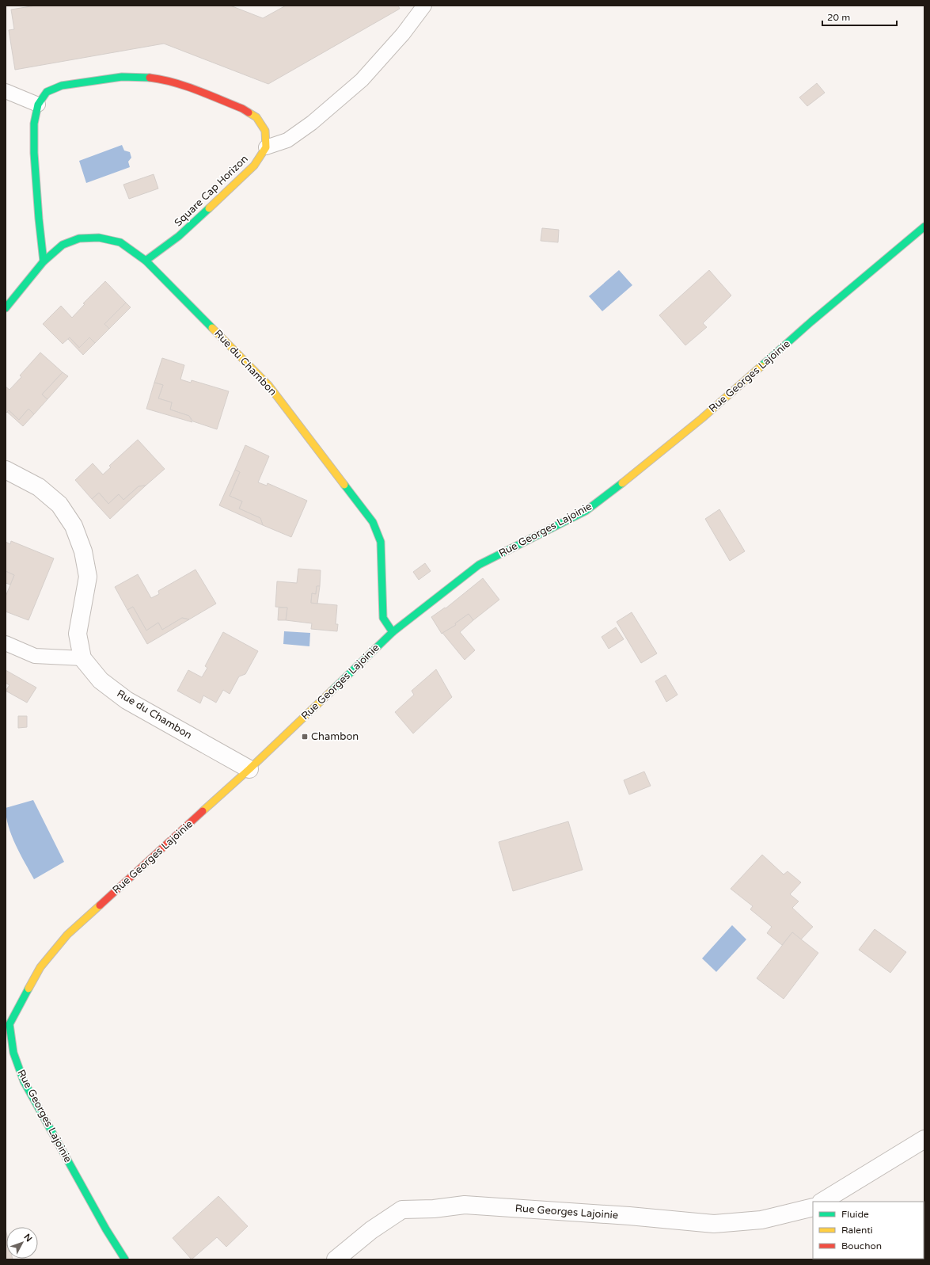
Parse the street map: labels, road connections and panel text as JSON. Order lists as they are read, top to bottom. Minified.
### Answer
{"streets":{"street":["Square Cap Horizon","Rue du Chambon","Rue Georges Lajoinie"]},"crossings":[["Square Cap Horizon","Rue du Chambon"],["Rue du Chambon","Rue Georges Lajoinie"]],"places":{"transit":["Chambon"]},"legend":["Fluide","Ralenti","Bouchon"],"scale_bar":"20 m","north":"top right"}
